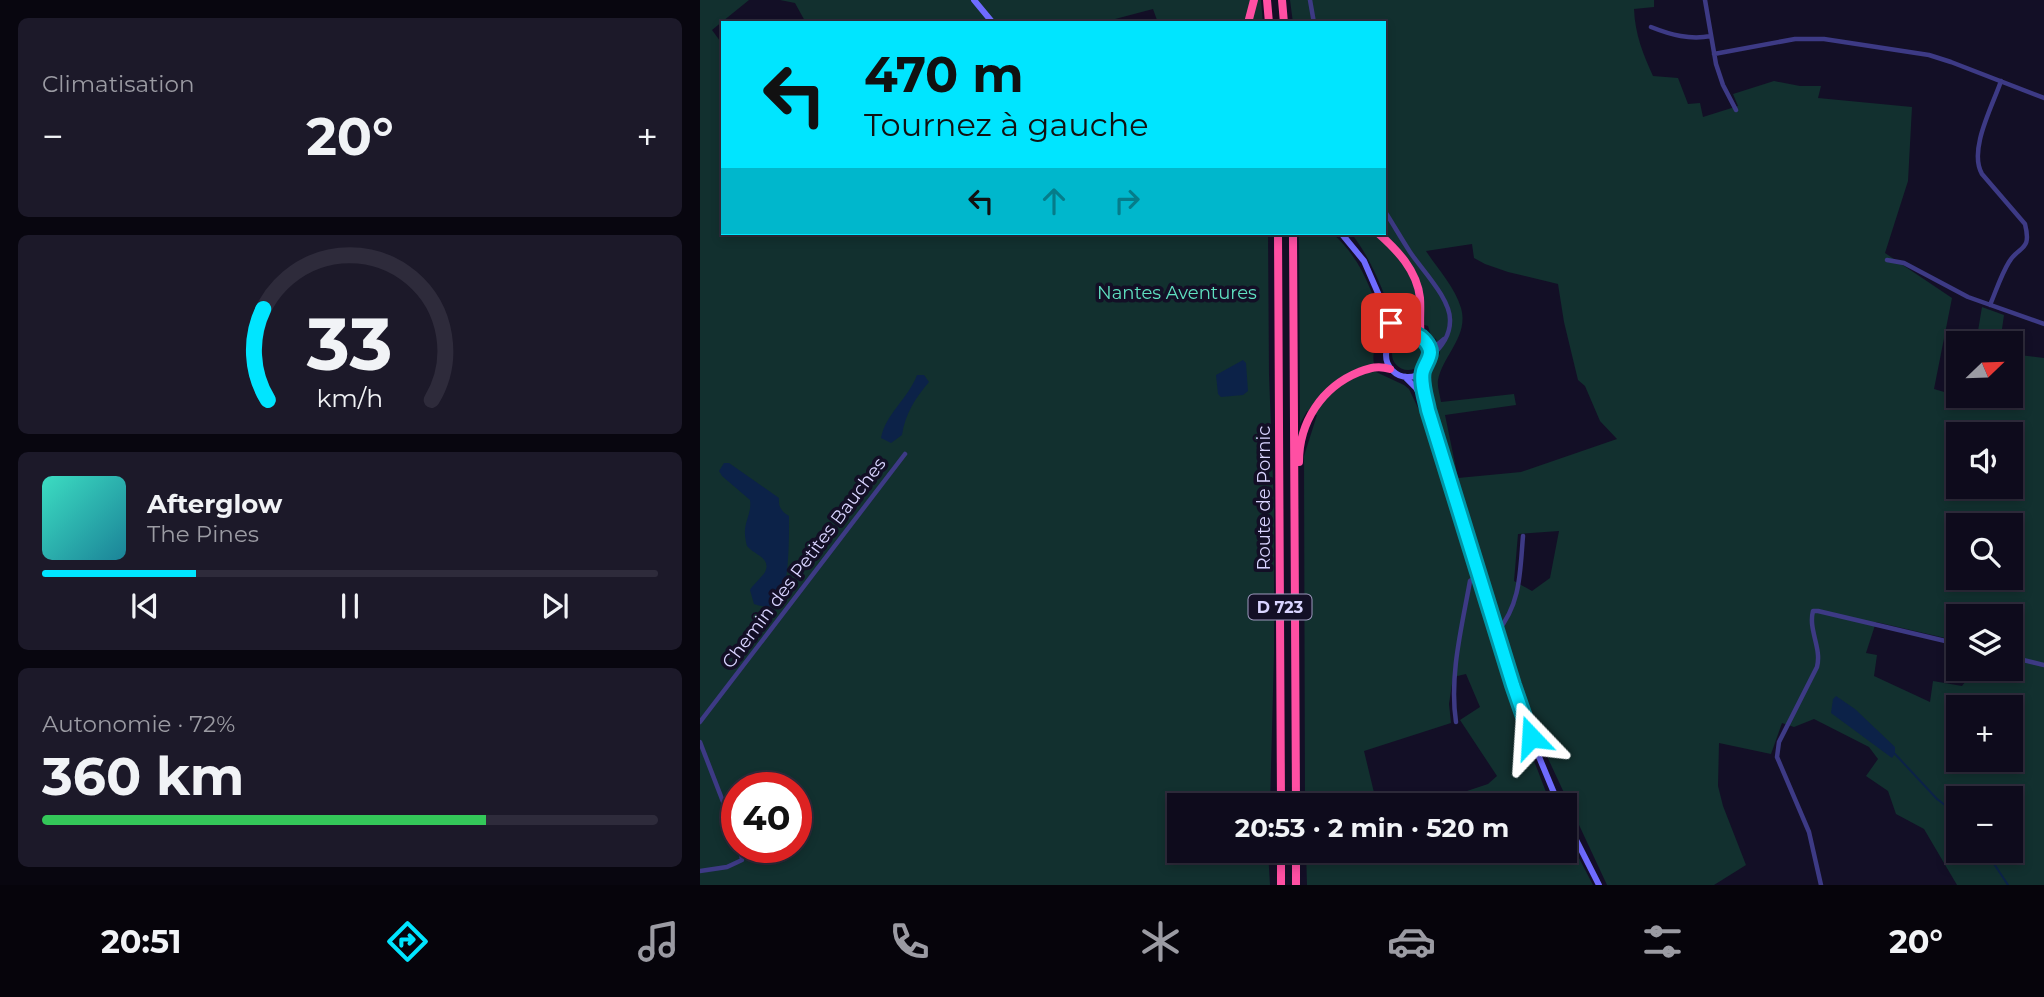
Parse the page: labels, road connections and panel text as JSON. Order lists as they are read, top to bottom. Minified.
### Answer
{"streets":{"highway":["Route de Pornic","D 723"],"street":["Chemin des Petites Bauches"]},"parks":["Nantes Aventures"],"north":"top right","page":{"tile":["Climatisation",["Autonomie · 72%","360 km"]],"turn":["470 m","Tournez à gauche"],"heat":["−","20°","+"],"map_buttons":["+","−"],"song":["Afterglow","The Pines"],"limit":"40","trip":"20:53 · 2 min · 520 m","tabs":["20:51","20°"],"gauge":["33","km/h"]}}
